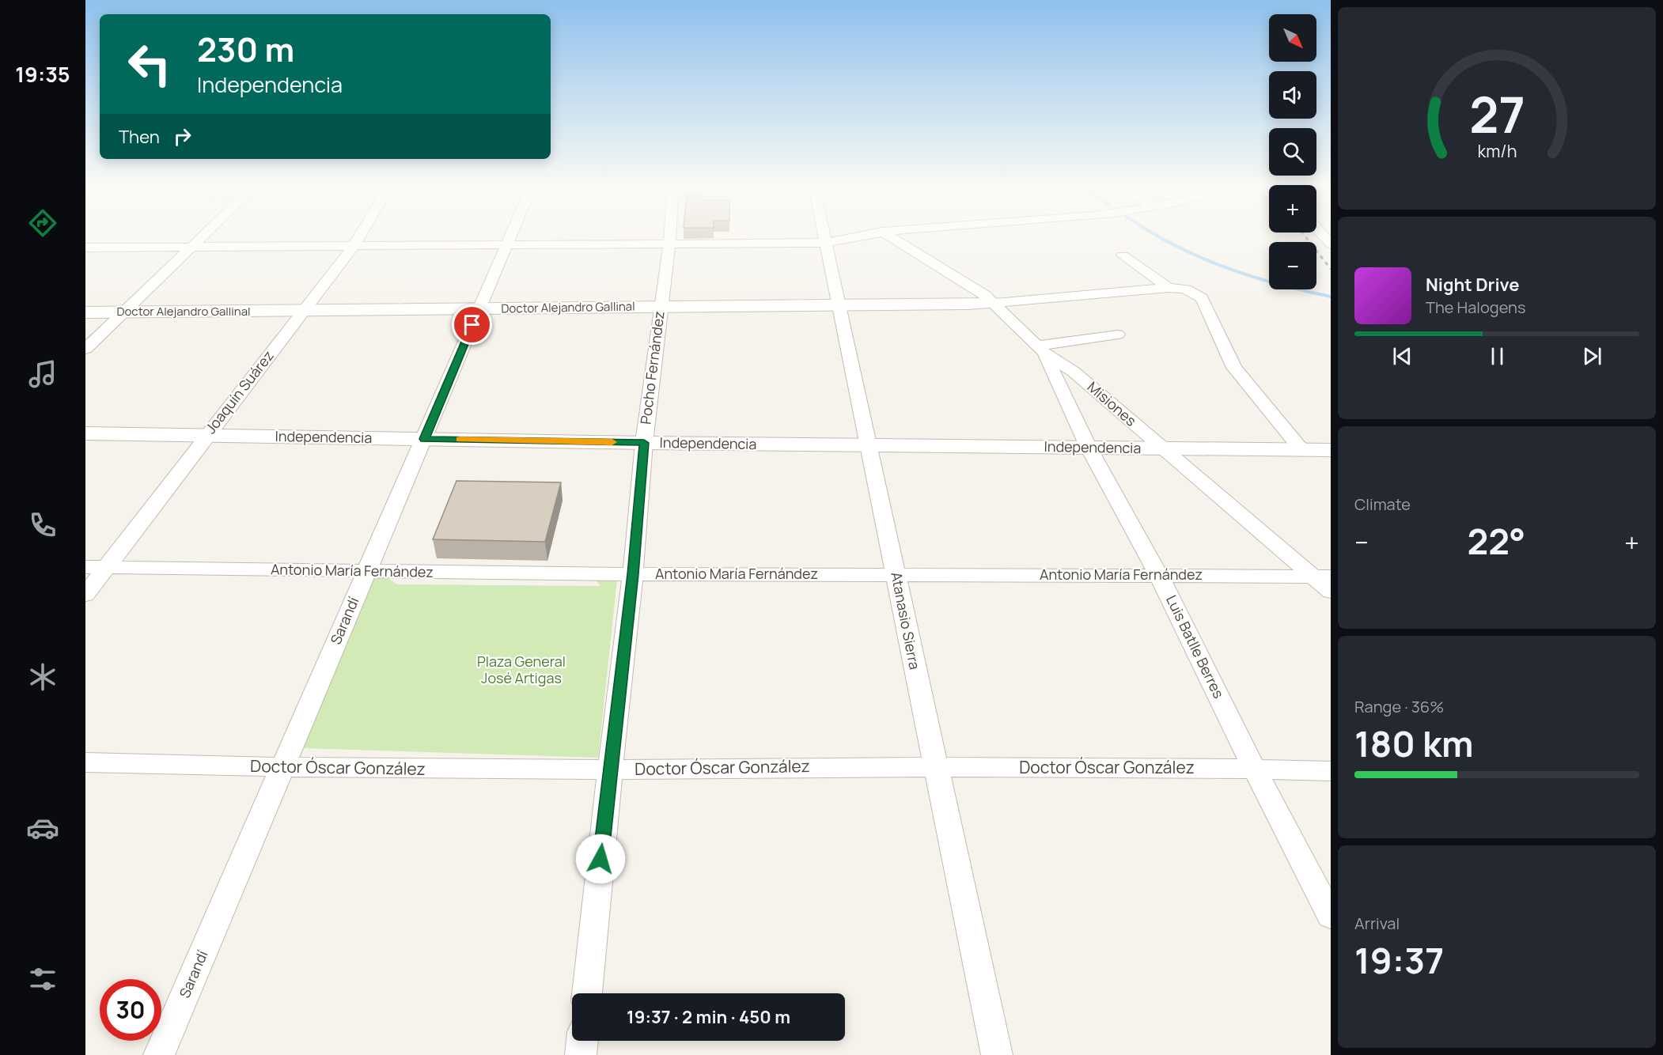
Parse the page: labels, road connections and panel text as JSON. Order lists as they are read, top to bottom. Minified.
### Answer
{"streets":{"street":["Doctor Alejandro Gallinal","Pocho Fernández","Joaquín Suárez","Misiones","Independencia","Antonio María Fernández","Sarandí","Atanasio Sierra","Luis Batlle Berres","Doctor Óscar González"]},"crossings":[["Doctor Alejandro Gallinal","Pocho Fernández"],["Doctor Alejandro Gallinal","Joaquín Suárez"],["Doctor Alejandro Gallinal","Misiones"],["Doctor Alejandro Gallinal","Sarandí"],["Doctor Alejandro Gallinal","Atanasio Sierra"],["Pocho Fernández","Independencia"],["Pocho Fernández","Antonio María Fernández"],["Pocho Fernández","Doctor Óscar González"],["Joaquín Suárez","Independencia"],["Joaquín Suárez","Antonio María Fernández"],["Misiones","Independencia"],["Misiones","Antonio María Fernández"],["Misiones","Luis Batlle Berres"],["Independencia","Sarandí"],["Independencia","Atanasio Sierra"],["Independencia","Luis Batlle Berres"],["Antonio María Fernández","Sarandí"],["Antonio María Fernández","Atanasio Sierra"],["Antonio María Fernández","Luis Batlle Berres"],["Sarandí","Doctor Óscar González"],["Atanasio Sierra","Doctor Óscar González"],["Luis Batlle Berres","Doctor Óscar González"]],"parks":["Plaza General José Artigas"],"north":"bottom right","page":{"tabs":"19:35","map_buttons":["+","−"],"turn":["230 m","Independencia"],"then":"Then","song":["Night Drive","The Halogens"],"tile":["Climate",["Range · 36%","180 km"],["Arrival","19:37"]],"heat":["−","22°","+"],"limit":"30","trip":"19:37 · 2 min · 450 m","gauge":["27","km/h"]}}
